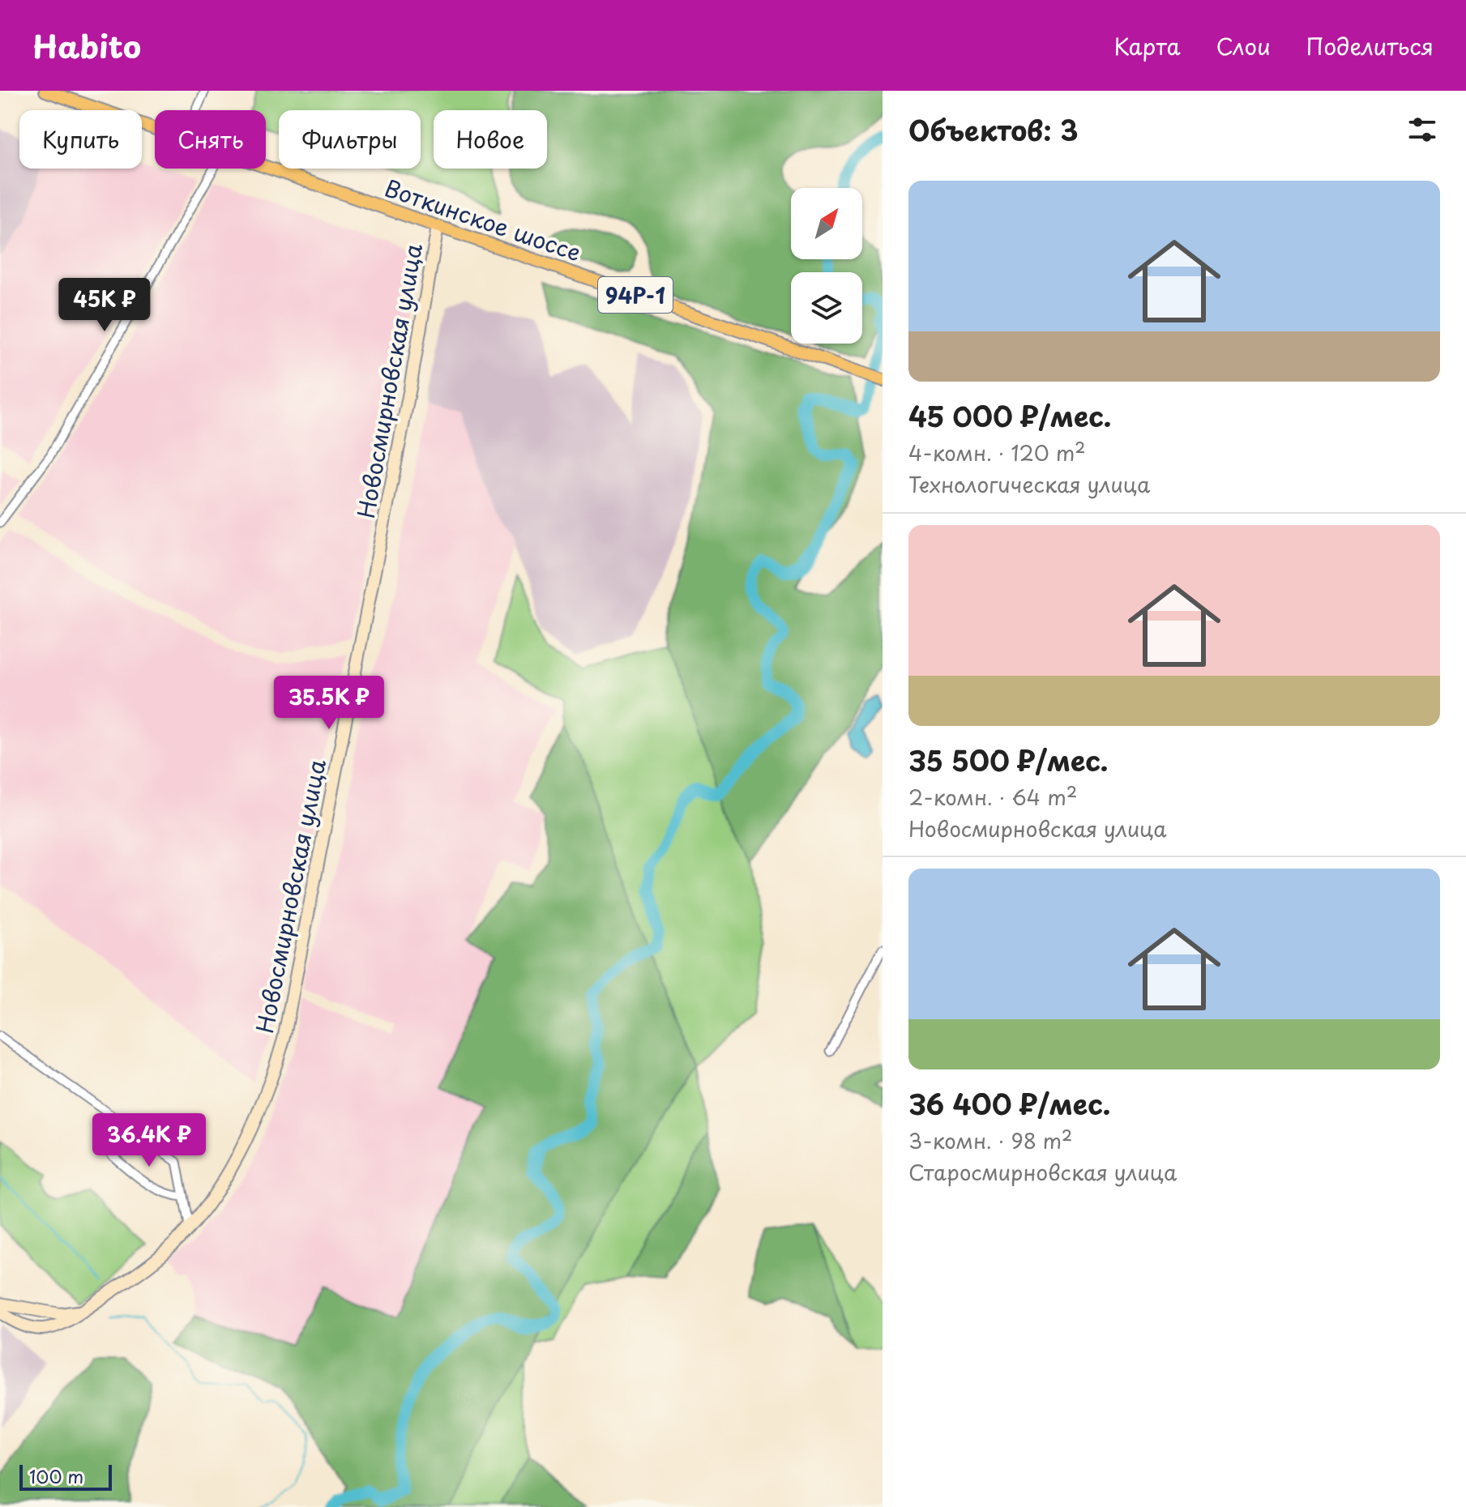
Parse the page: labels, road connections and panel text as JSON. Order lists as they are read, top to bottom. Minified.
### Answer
{"streets":{"main road":["Воткинское шоссе","94Р-1"],"street":["Новосмирновская улица"]},"crossings":[["Воткинское шоссе","Новосмирновская улица"]],"scale_bar":"100 m","north":"top right","page":{"header":"Habito","nav":["Карта","Слои","Поделиться"],"heading":"Объектов: 3","chip":["Купить","Снять","Фильтры","Новое"],"list":[{"name":"45 000 ₽/мес.","note":"4-комн. · 120 m² · Технологическая улица"},{"name":"35 500 ₽/мес.","note":"2-комн. · 64 m² · Новосмирновская улица"},{"name":"36 400 ₽/мес.","note":"3-комн. · 98 m² · Старосмирновская улица"}],"price":["45K ₽","35.5K ₽","36.4K ₽"],"scale":"100 m"}}
